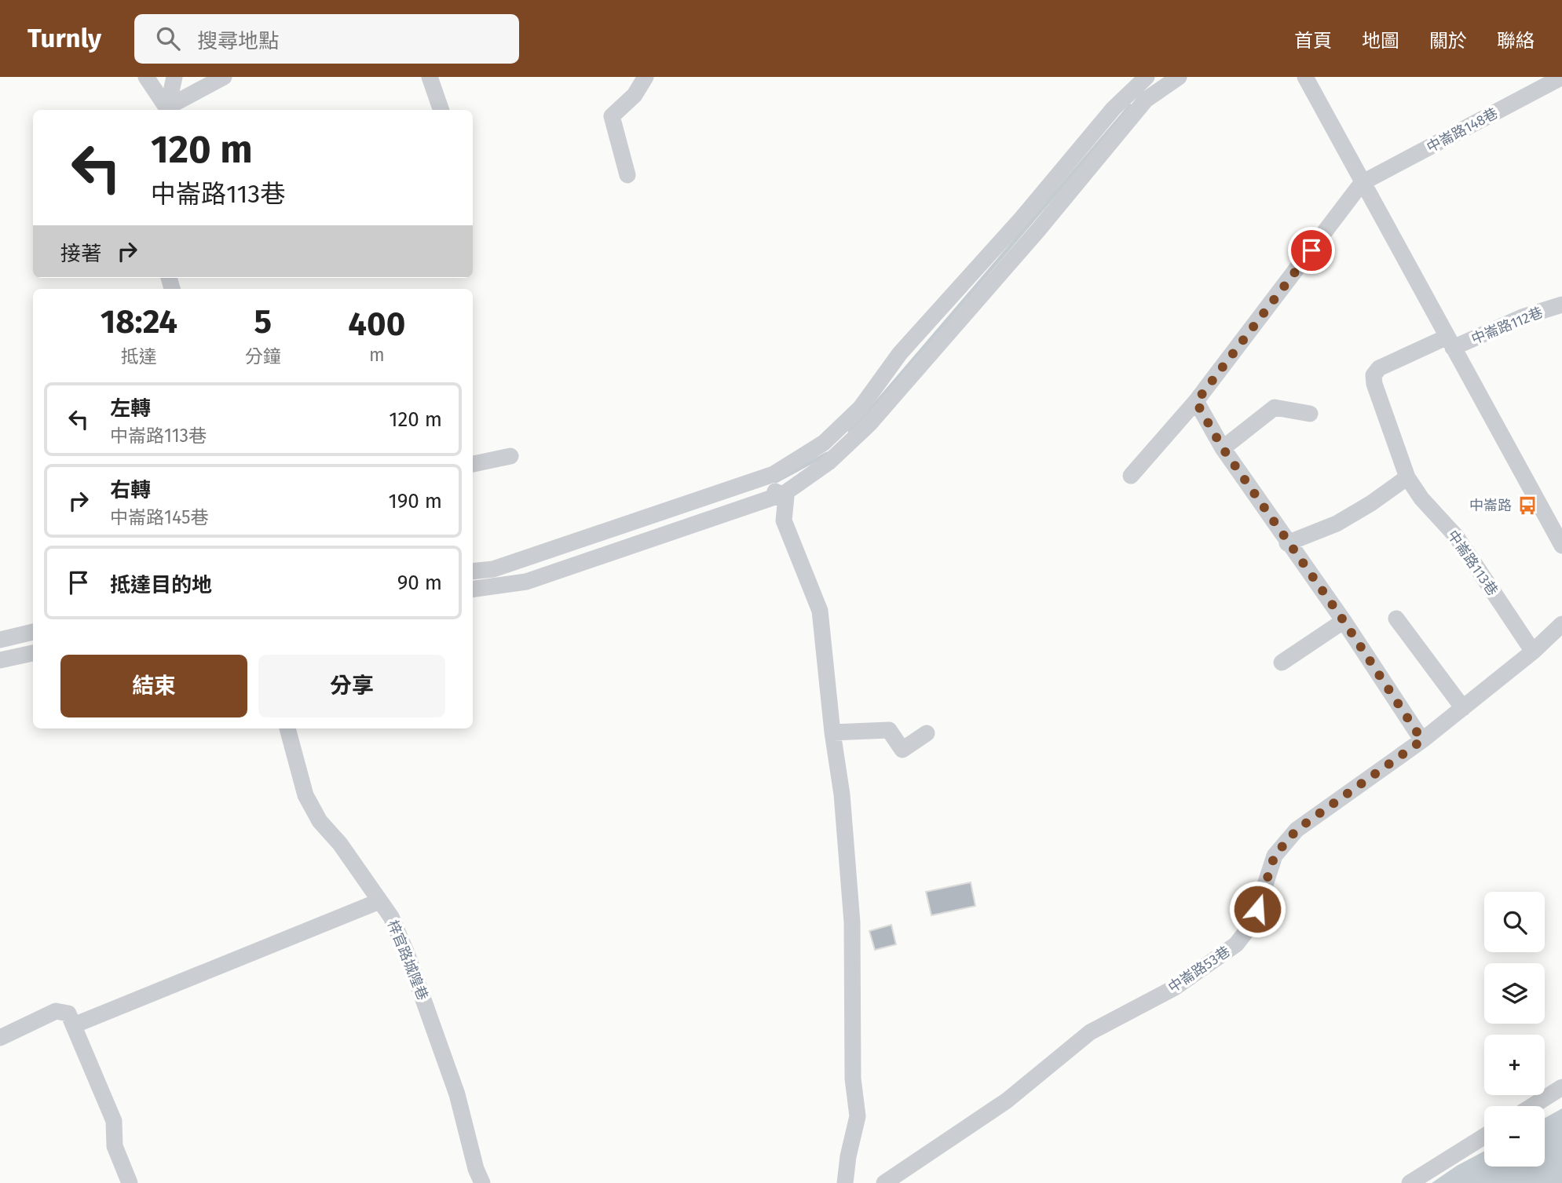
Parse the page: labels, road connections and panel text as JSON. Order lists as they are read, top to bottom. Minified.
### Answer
{"streets":{"street":["中崙路148巷","中崙路112巷","中崙路113巷","梓官路城隍巷","中崙路53巷"]},"crossings":[["中崙路112巷","中崙路113巷"],["中崙路113巷","中崙路53巷"]],"places":{"bus stop":["中崙路"]},"page":{"header":"Turnly","search":"搜尋地點","nav":["首頁","地圖","關於","聯絡"],"turn":["120 m","中崙路113巷"],"then":"接著","eta":["18:24","抵達","5","分鐘","400","m"],"list":[{"name":"左轉","note":"中崙路113巷","value":"120 m"},{"name":"右轉","note":"中崙路145巷","value":"190 m"},{"name":"抵達目的地","value":"90 m"}],"buttons":["結束","分享"],"map_buttons":["+","−"]}}
